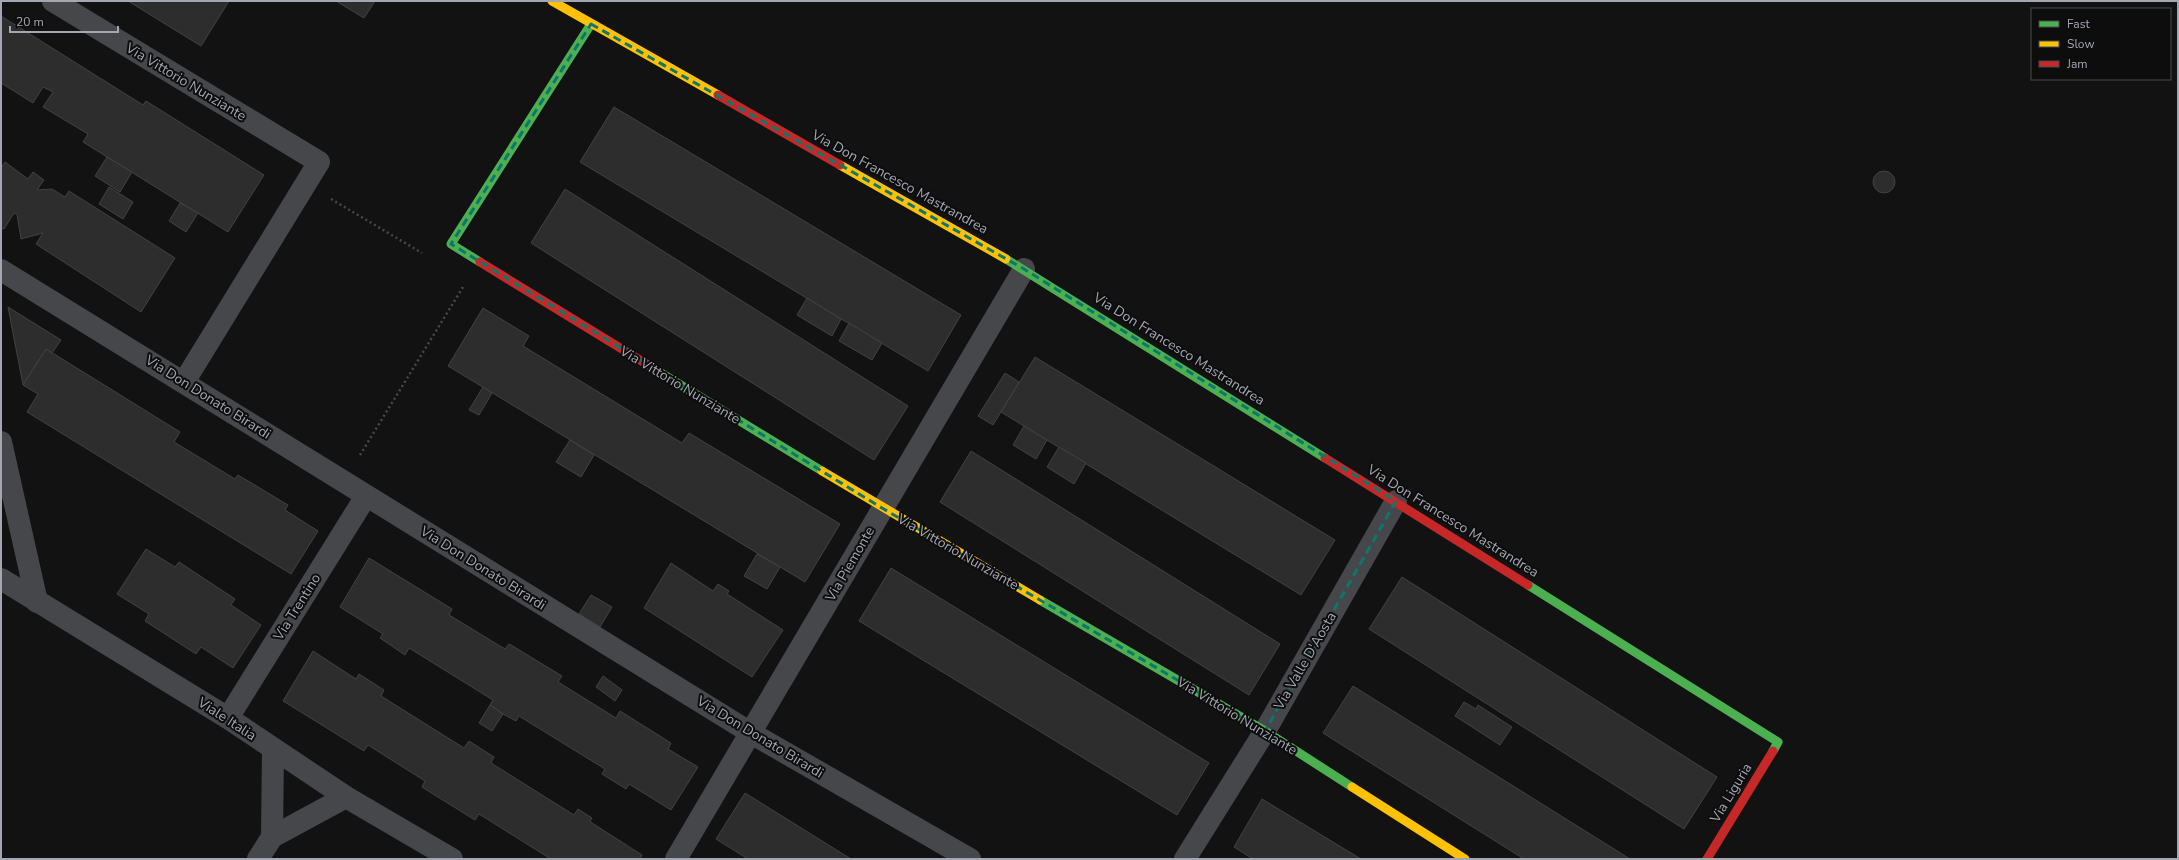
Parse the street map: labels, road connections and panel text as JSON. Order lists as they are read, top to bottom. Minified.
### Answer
{"streets":{"street":["Via Vittorio Nunziante","Via Don Francesco Mastrandrea","Via Don Donato Birardi","Via Piemonte","Via Trentino","Via Valle D'Aosta","Viale Italia","Via Liguria"]},"crossings":[["Via Vittorio Nunziante","Via Don Francesco Mastrandrea"],["Via Vittorio Nunziante","Via Piemonte"],["Via Vittorio Nunziante","Via Valle D'Aosta"],["Via Don Francesco Mastrandrea","Via Piemonte"],["Via Don Francesco Mastrandrea","Via Valle D'Aosta"],["Via Don Francesco Mastrandrea","Via Liguria"],["Via Don Donato Birardi","Via Piemonte"],["Via Don Donato Birardi","Via Trentino"],["Via Trentino","Viale Italia"]],"legend":["Fast","Slow","Jam"],"scale_bar":"20 m"}
